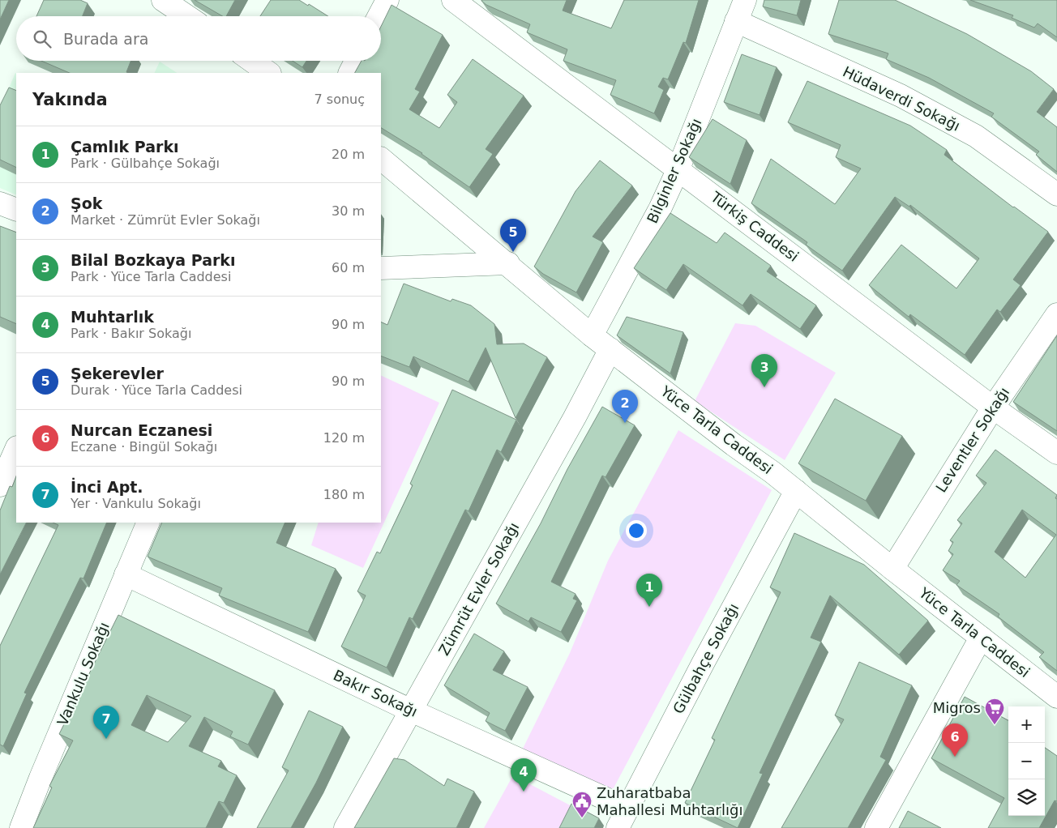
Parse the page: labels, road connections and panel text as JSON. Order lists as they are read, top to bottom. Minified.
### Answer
{"streets":{"street":["Hüdaverdi Sokağı","Bilginler Sokağı","Türkiş Caddesi","Yüce Tarla Caddesi","Leventler Sokağı","Zümrüt Evler Sokağı","Gülbahçe Sokağı","Vankulu Sokağı","Bakır Sokağı"]},"crossings":[["Hüdaverdi Sokağı","Bilginler Sokağı"],["Bilginler Sokağı","Türkiş Caddesi"],["Bilginler Sokağı","Yüce Tarla Caddesi"],["Türkiş Caddesi","Leventler Sokağı"],["Yüce Tarla Caddesi","Leventler Sokağı"],["Yüce Tarla Caddesi","Zümrüt Evler Sokağı"],["Yüce Tarla Caddesi","Gülbahçe Sokağı"],["Zümrüt Evler Sokağı","Bakır Sokağı"],["Gülbahçe Sokağı","Bakır Sokağı"],["Vankulu Sokağı","Bakır Sokağı"]],"places":{"supermarket":["Migros"],"public building":["Zuharatbaba Mahallesi Muhtarlığı"]},"page":{"search":"Burada ara","heading":["Yakında","7 sonuç"],"list":[{"mark":"1","name":"Çamlık Parkı","note":"Park · Gülbahçe Sokağı","value":"20 m"},{"mark":"2","name":"Şok","note":"Market · Zümrüt Evler Sokağı","value":"30 m"},{"mark":"3","name":"Bilal Bozkaya Parkı","note":"Park · Yüce Tarla Caddesi","value":"60 m"},{"mark":"4","name":"Muhtarlık","note":"Park · Bakır Sokağı","value":"90 m"},{"mark":"5","name":"Şekerevler","note":"Durak · Yüce Tarla Caddesi","value":"90 m"},{"mark":"6","name":"Nurcan Eczanesi","note":"Eczane · Bingül Sokağı","value":"120 m"},{"mark":"7","name":"İnci Apt.","note":"Yer · Vankulu Sokağı","value":"180 m"}],"pins":["5","3","2","1","7","6","4"],"map_buttons":["+","−"]}}
